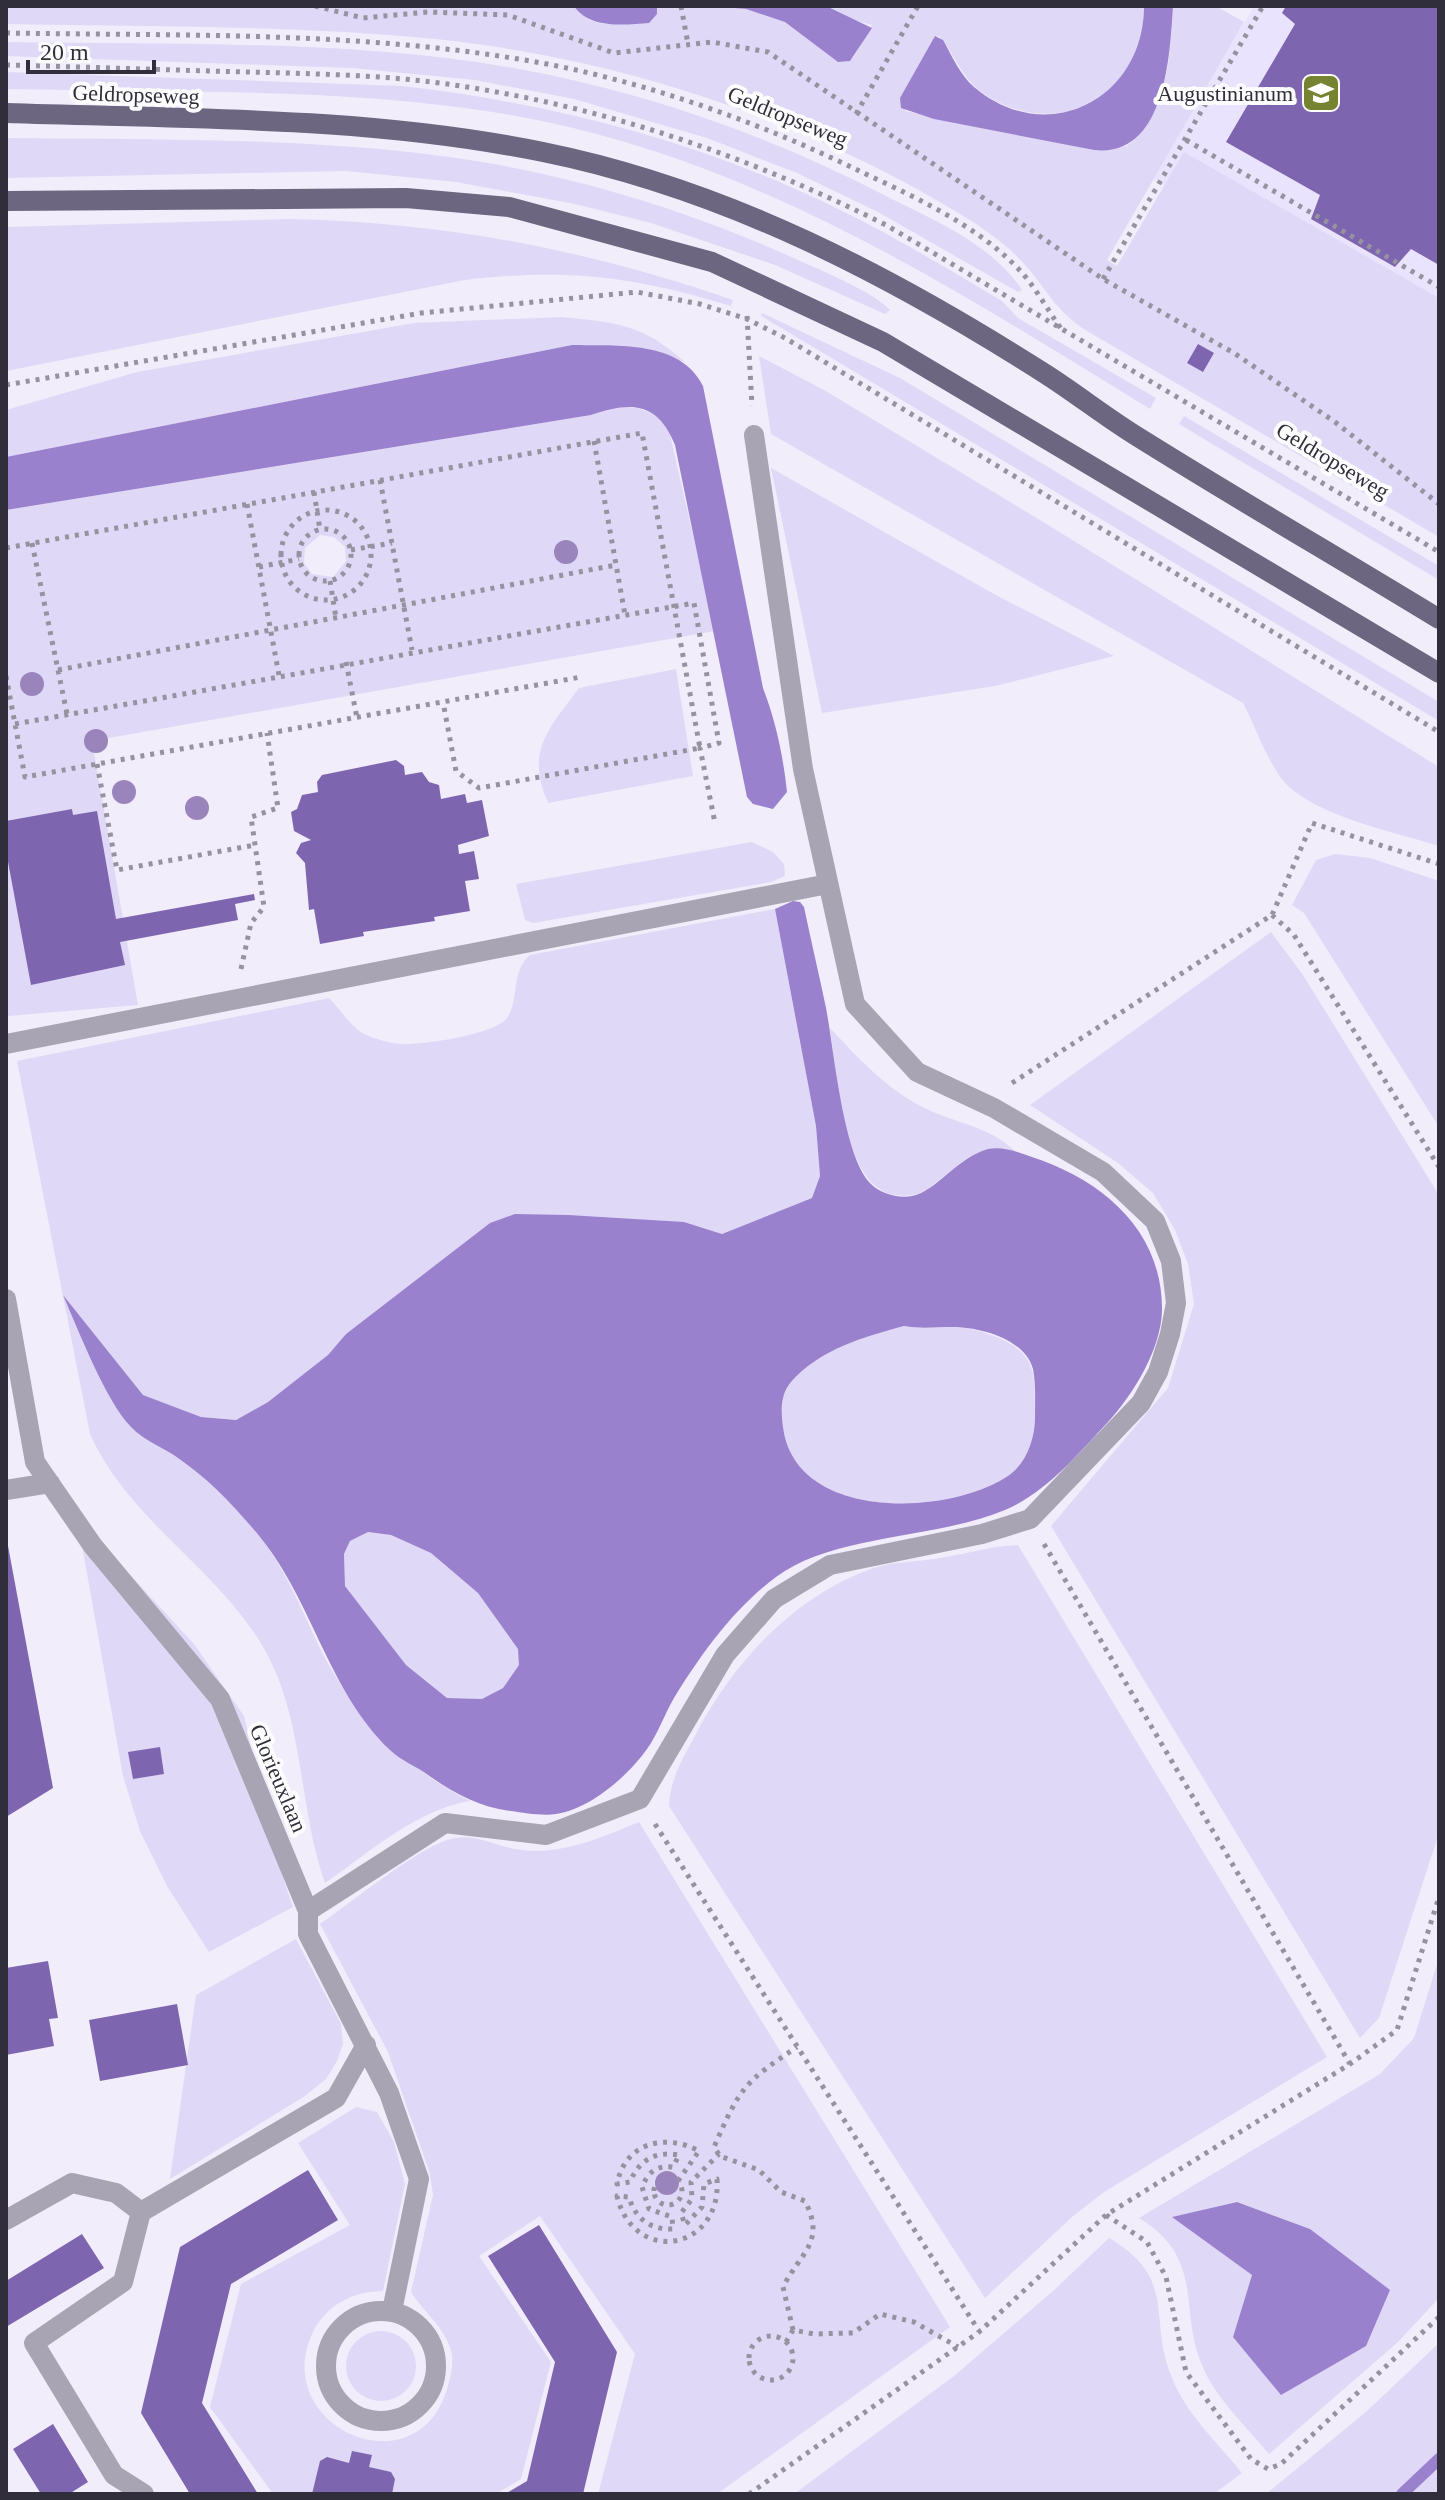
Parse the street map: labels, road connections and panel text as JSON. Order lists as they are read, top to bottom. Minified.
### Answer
{"streets":{"main road":["Geldropseweg"],"street":["Glorieuxlaan"]},"places":{"school or university":["Augustinianum"]},"scale_bar":"20 m"}
